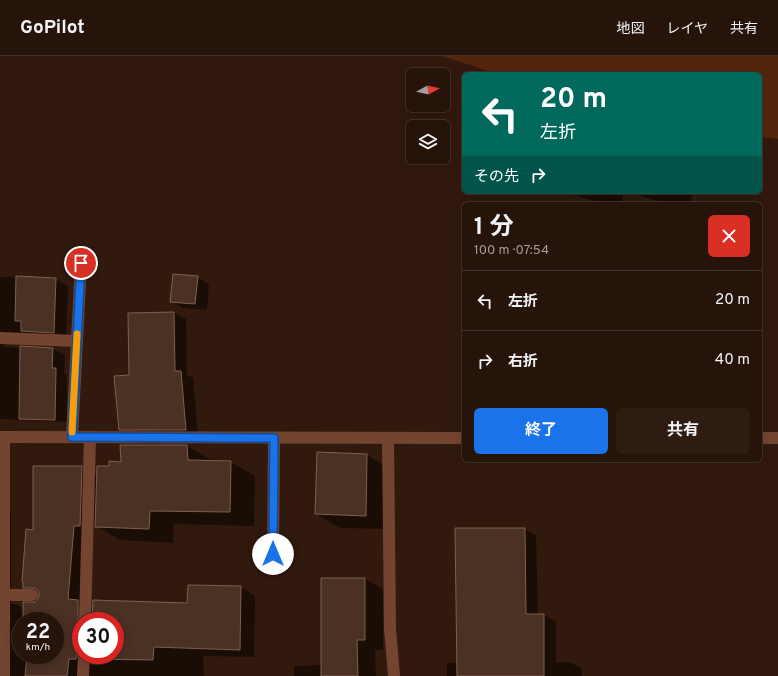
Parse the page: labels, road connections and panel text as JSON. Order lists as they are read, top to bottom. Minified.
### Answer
{"north":"right","page":{"header":"GoPilot","nav":["地図","レイヤ","共有"],"turn":["20 m","左折"],"then":"その先","heading":["1 分","100 m · 07:54"],"list":[{"name":"左折","value":"20 m"},{"name":"右折","value":"40 m"}],"buttons":["終了","共有"],"speed":"22 km/h","limit":"30"}}
